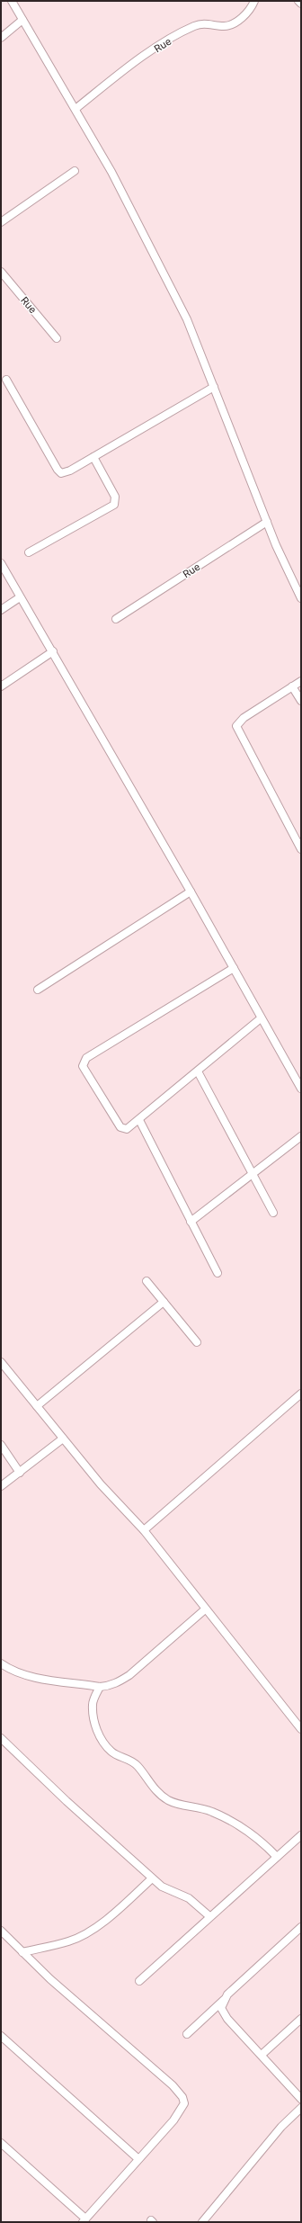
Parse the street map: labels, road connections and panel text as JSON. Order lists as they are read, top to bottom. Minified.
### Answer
{"streets":{"street":["Rue"]}}
